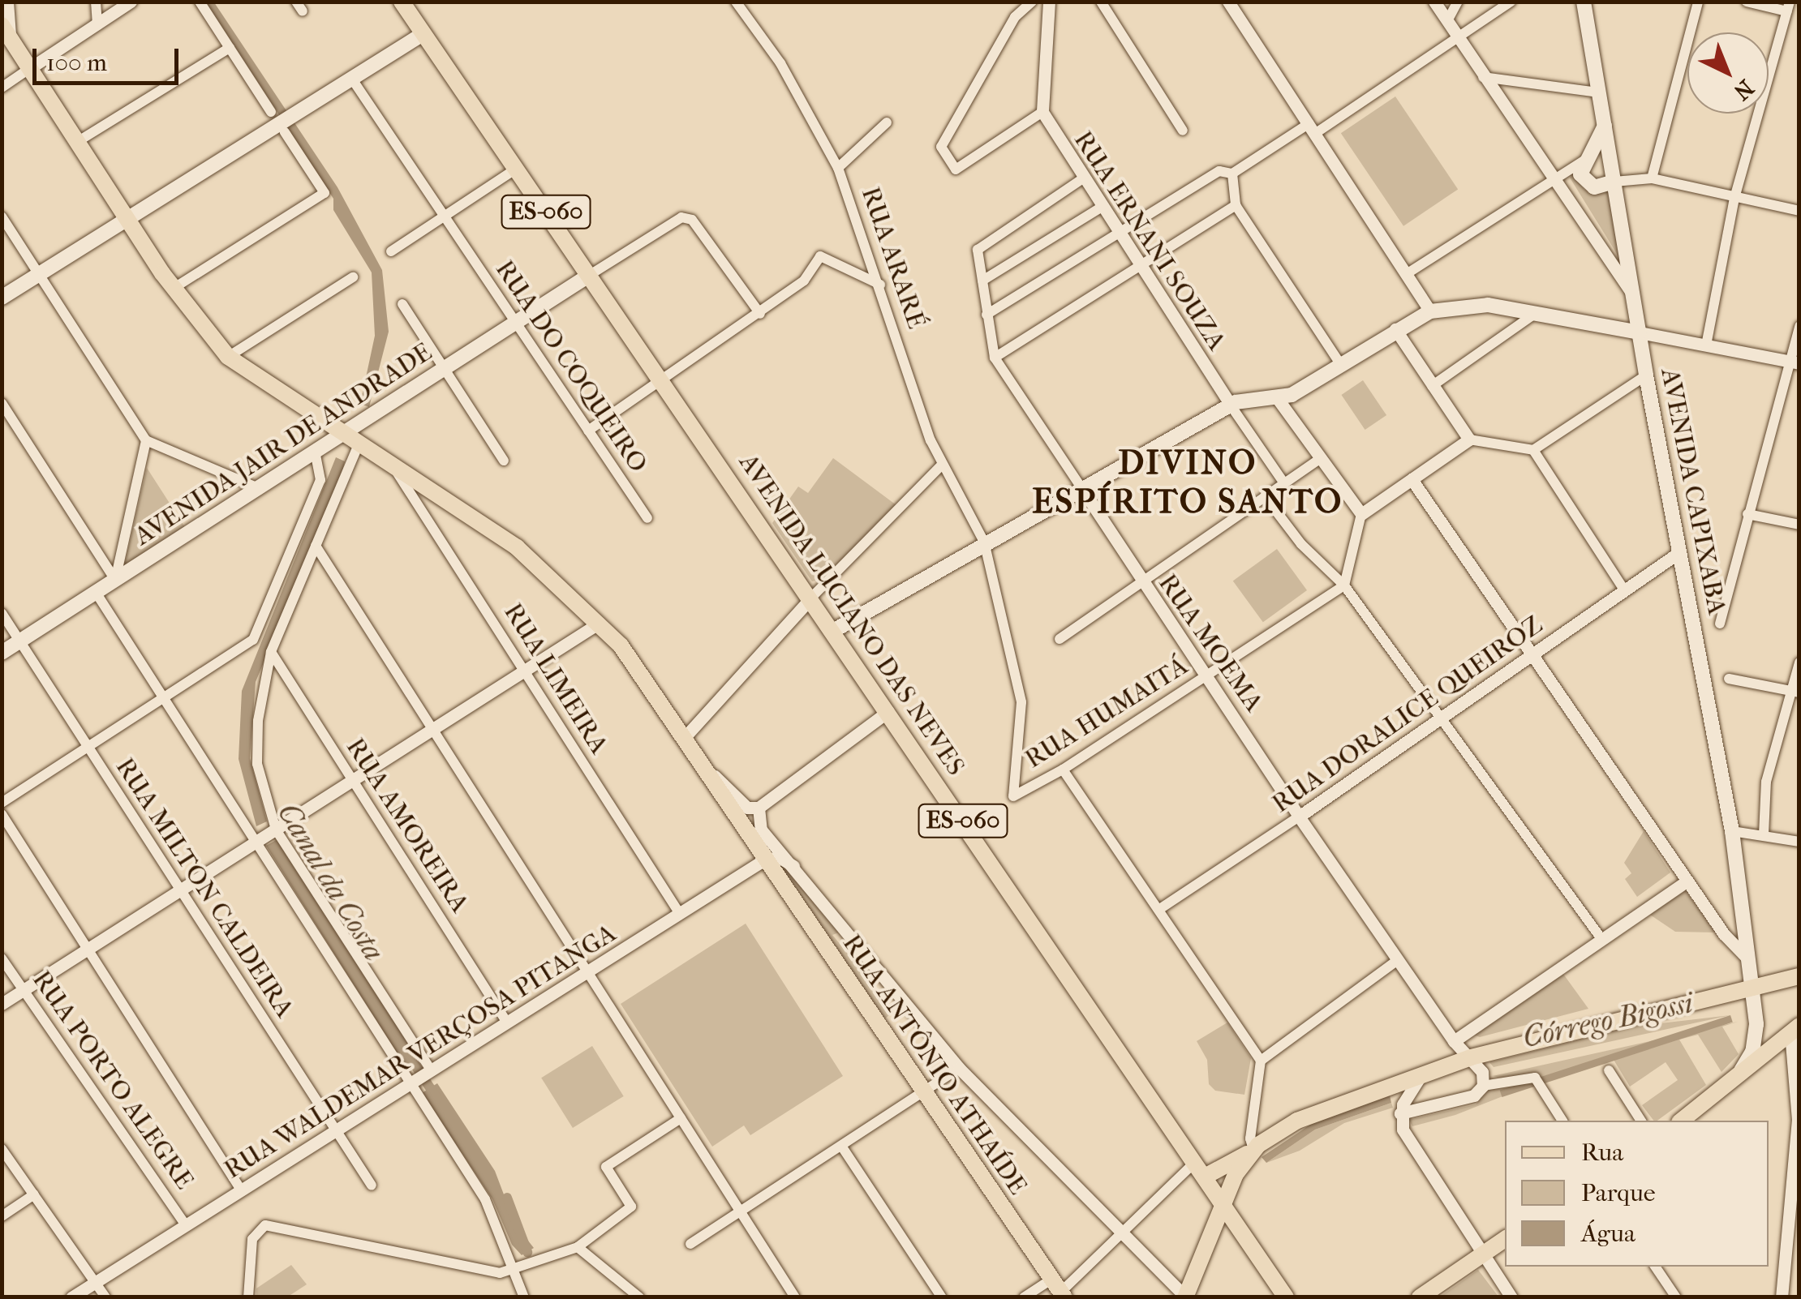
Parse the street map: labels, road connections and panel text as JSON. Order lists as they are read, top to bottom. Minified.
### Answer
{"streets":{"main road":["ES-060","AVENIDA JAIR DE ANDRADE","AVENIDA CAPIXABA","AVENIDA LUCIANO DAS NEVES","RUA ANTÔNIO ATHAÍDE"],"street":["RUA ERNANI SOUZA","RUA ARARÉ","RUA DO COQUEIRO","RUA MOEMA","RUA LIMEIRA","RUA HUMAITÁ","RUA DORALICE QUEIROZ","RUA AMOREIRA","RUA MILTON CALDEIRA","RUA WALDEMAR VERÇOSA PITANGA","RUA PORTO ALEGRE"]},"crossings":[["RUA ERNANI SOUZA","RUA MOEMA"],["RUA ARARÉ","RUA HUMAITÁ"],["RUA DO COQUEIRO","AVENIDA JAIR DE ANDRADE"],["AVENIDA JAIR DE ANDRADE","AVENIDA LUCIANO DAS NEVES"],["AVENIDA JAIR DE ANDRADE","RUA MILTON CALDEIRA"],["AVENIDA JAIR DE ANDRADE","RUA ANTÔNIO ATHAÍDE"],["AVENIDA CAPIXABA","RUA DORALICE QUEIROZ"],["RUA MOEMA","RUA HUMAITÁ"],["RUA MOEMA","RUA DORALICE QUEIROZ"],["RUA LIMEIRA","RUA WALDEMAR VERÇOSA PITANGA"],["RUA LIMEIRA","RUA ANTÔNIO ATHAÍDE"],["RUA AMOREIRA","RUA WALDEMAR VERÇOSA PITANGA"],["RUA MILTON CALDEIRA","RUA WALDEMAR VERÇOSA PITANGA"],["RUA WALDEMAR VERÇOSA PITANGA","RUA ANTÔNIO ATHAÍDE"],["RUA WALDEMAR VERÇOSA PITANGA","RUA PORTO ALEGRE"]],"districts":["DIVINO ESPÍRITO SANTO"],"water":["Canal da Costa","Córrego Bigossi"],"legend":["Rua","Parque","Água"],"scale_bar":"100 m","north":"bottom right"}
